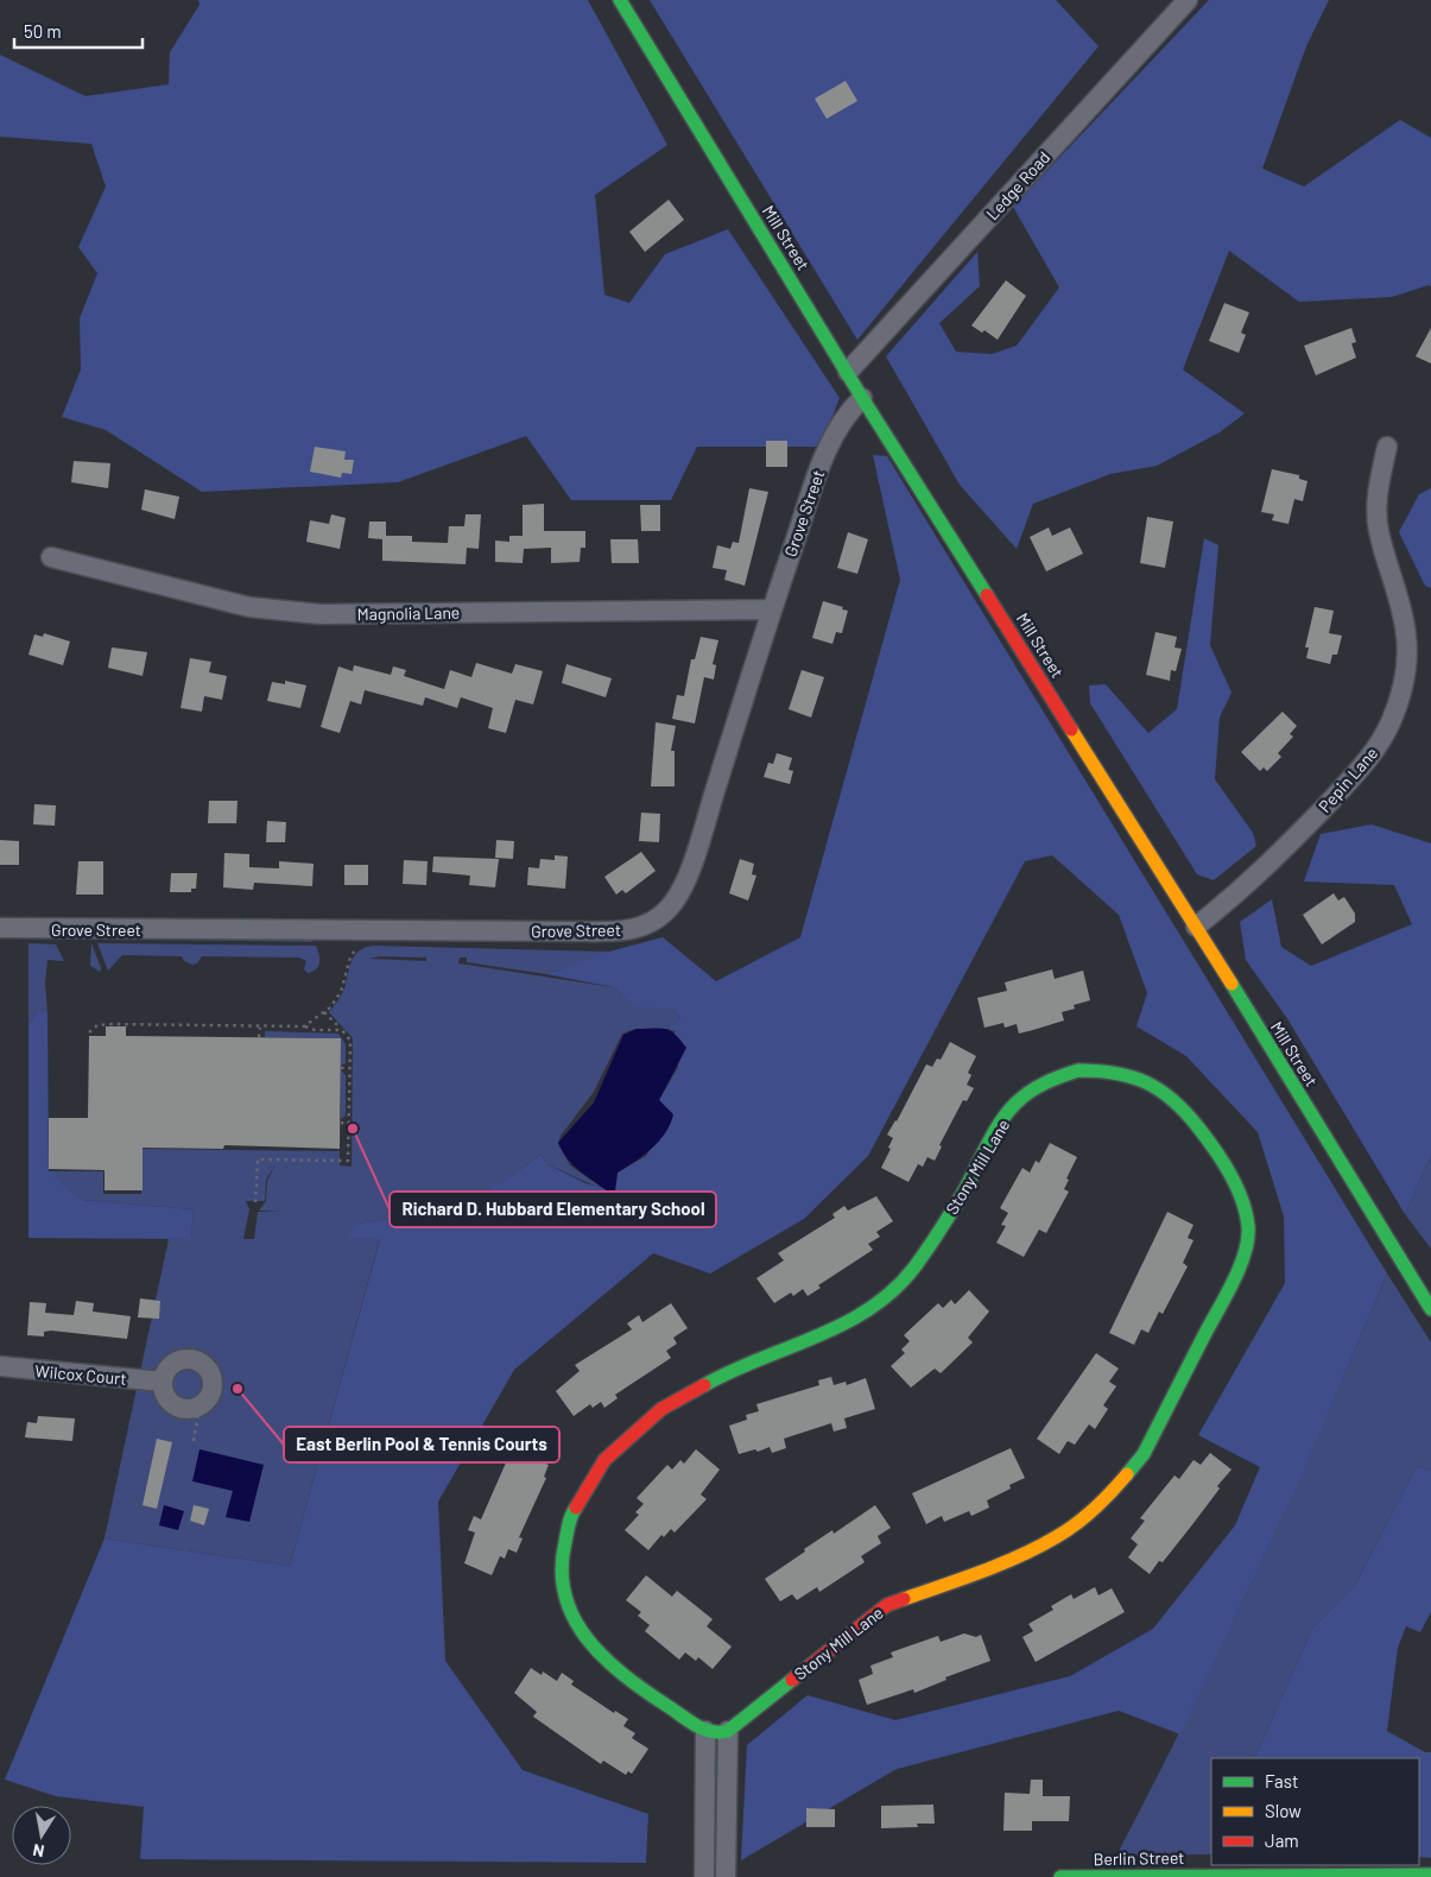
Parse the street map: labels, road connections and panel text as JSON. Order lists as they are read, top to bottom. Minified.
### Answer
{"streets":{"street":["Ledge Road","Mill Street","Grove Street","Magnolia Lane","Pepin Lane","Stony Mill Lane","Wilcox Court","Berlin Street"]},"crossings":[["Ledge Road","Mill Street"],["Mill Street","Grove Street"],["Mill Street","Pepin Lane"],["Grove Street","Magnolia Lane"]],"places":["Richard D. Hubbard Elementary School","East Berlin Pool & Tennis Courts"],"legend":["Fast","Slow","Jam"],"scale_bar":"50 m","north":"bottom"}
